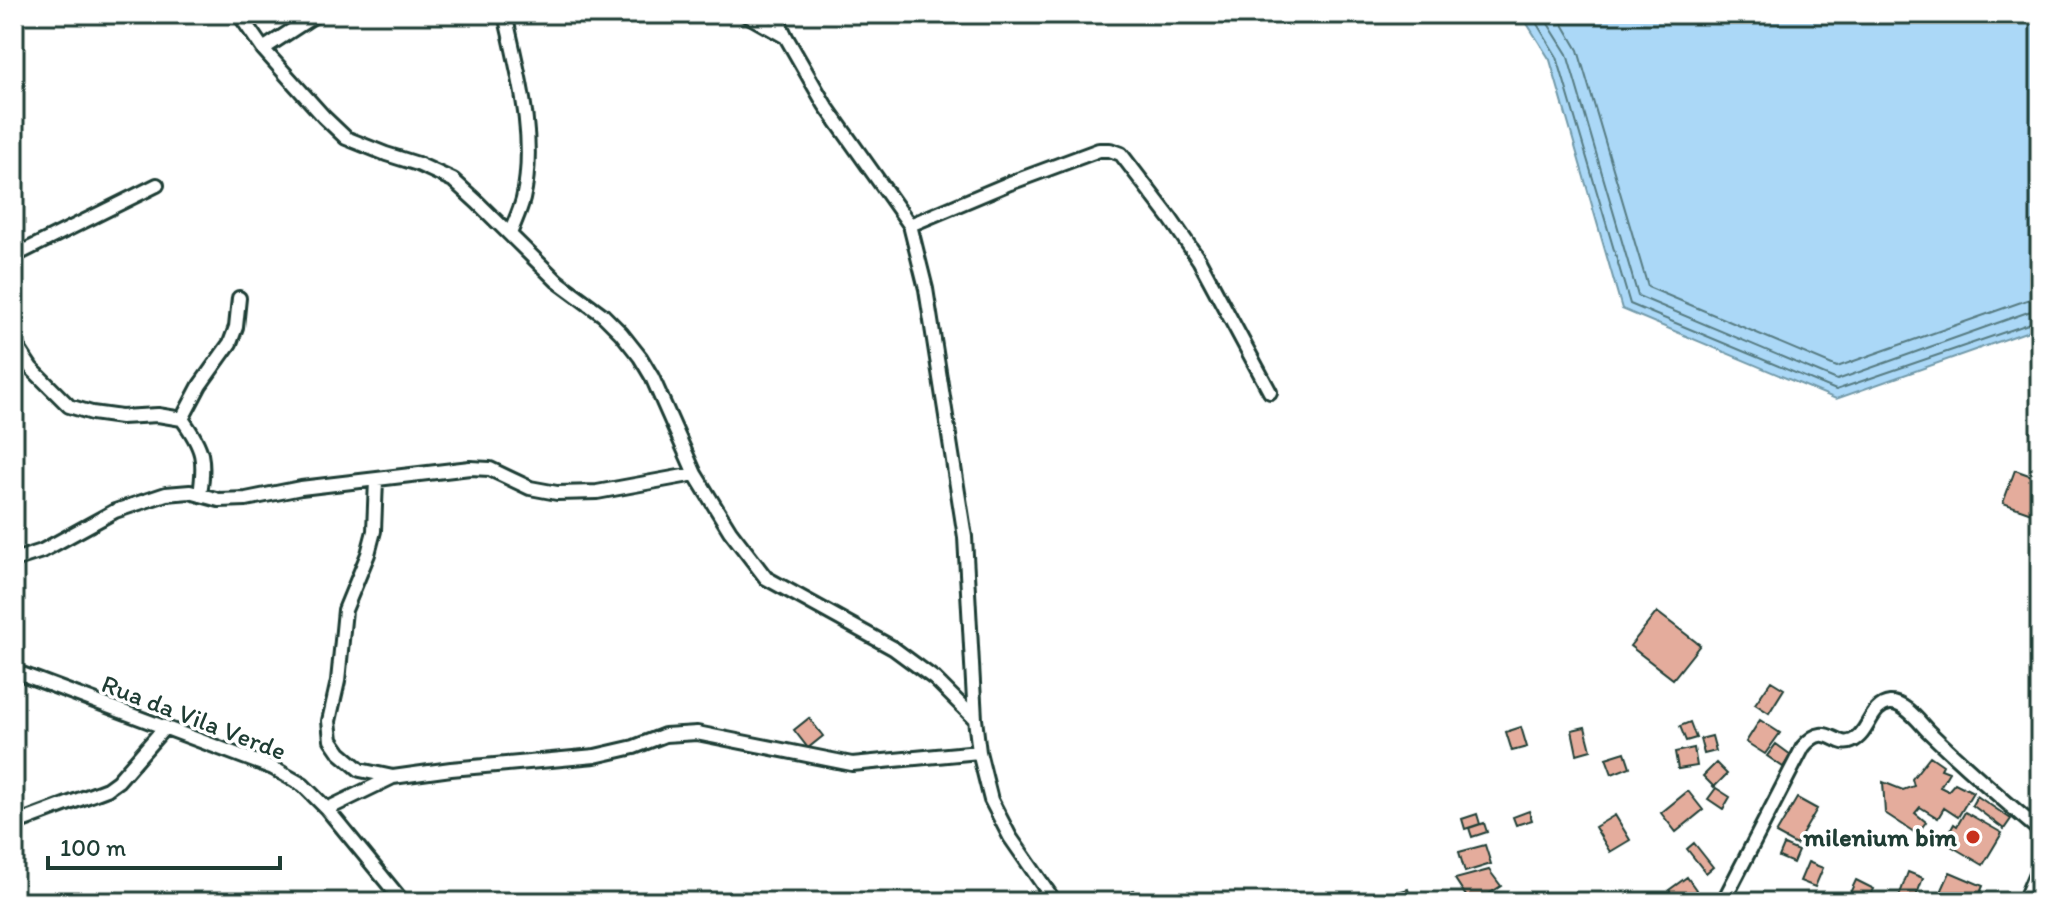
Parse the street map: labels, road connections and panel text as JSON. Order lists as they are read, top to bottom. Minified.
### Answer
{"streets":{"street":["Rua da Vila Verde"]},"places":["milenium bim"],"scale_bar":"100 m"}
